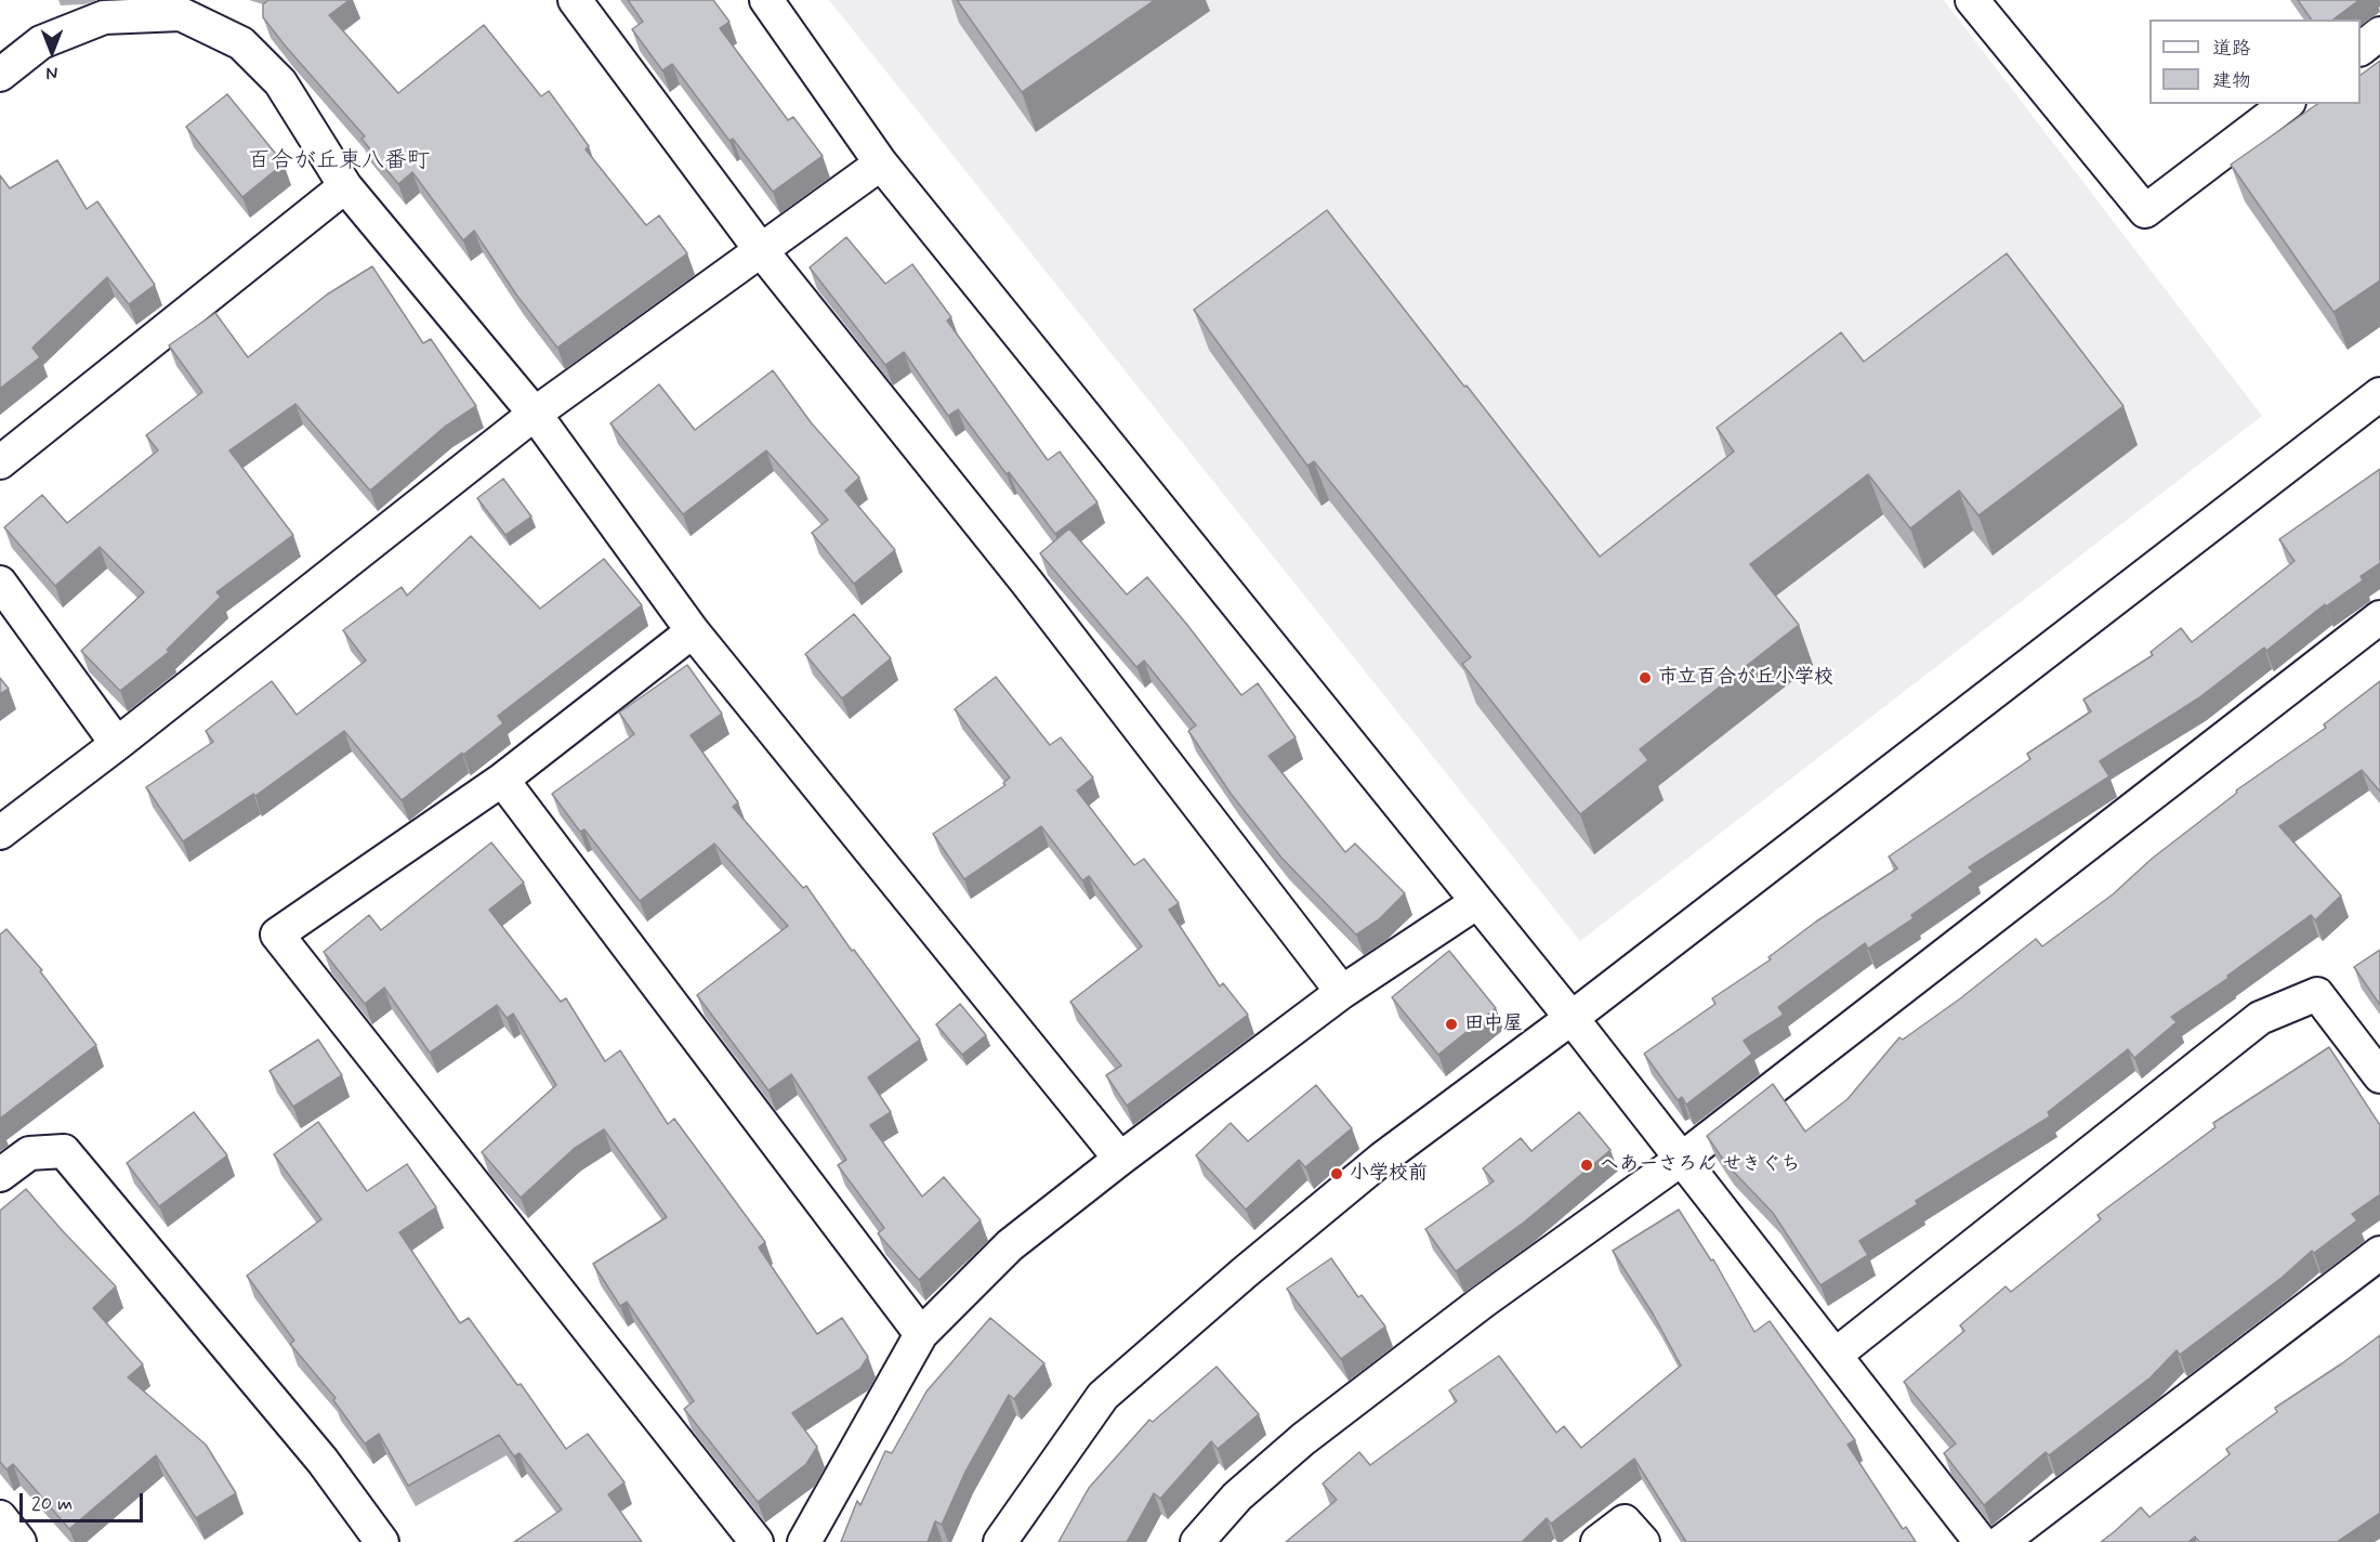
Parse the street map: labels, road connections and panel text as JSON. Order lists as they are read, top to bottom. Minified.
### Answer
{"districts":["百合が丘東八番町"],"places":["市立百合が丘小学校","田中屋","へあーさろん せきぐち","小学校前"],"legend":["道路","建物"],"scale_bar":"20 m","north":"bottom"}
